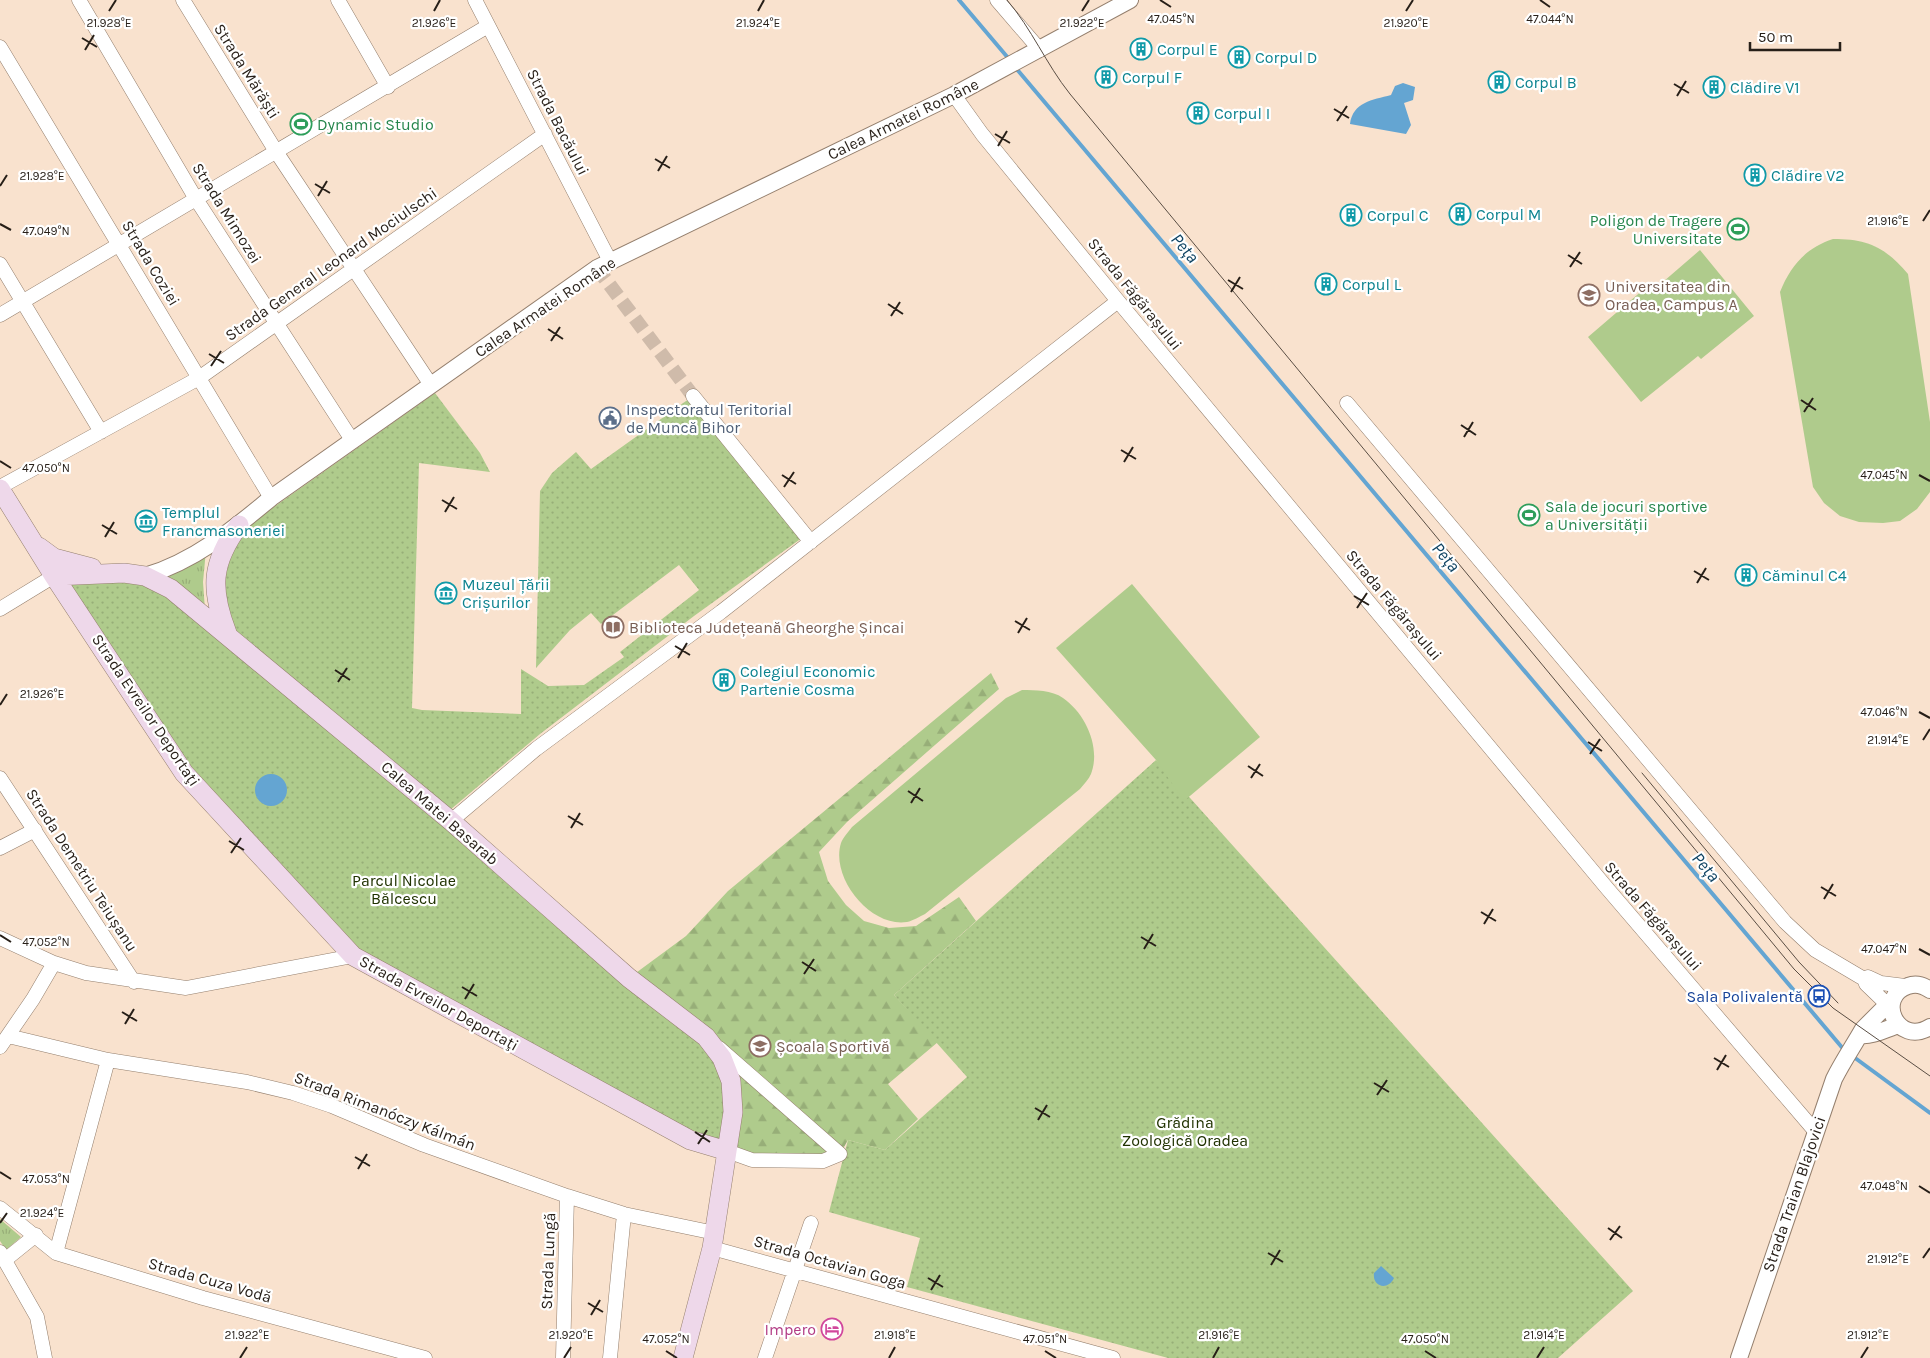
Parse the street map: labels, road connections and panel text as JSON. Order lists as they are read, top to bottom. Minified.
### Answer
{"streets":{"main road":["Strada Evreilor Deportaţi","Calea Matei Basarab"],"street":["Strada Mărăști","Calea Armatei Române","Strada Bacăului","Strada Mimozei","Strada Coziei","Strada General Leonard Mociulschi","Strada Făgărașului","Strada Demetriu Teiușanu","Strada Rimanóczy Kálmán","Strada Traian Blajovici","Strada Lungă","Strada Octavian Goga","Strada Cuza Vodă"]},"crossings":[["Strada Mărăști","Calea Armatei Române"],["Strada Mărăști","Strada General Leonard Mociulschi"],["Calea Armatei Române","Strada Bacăului"],["Calea Armatei Române","Strada Mimozei"],["Calea Armatei Române","Strada Coziei"],["Calea Armatei Române","Strada Făgărașului"],["Calea Armatei Române","Calea Matei Basarab"],["Strada Bacăului","Strada General Leonard Mociulschi"],["Strada Mimozei","Strada General Leonard Mociulschi"],["Strada Coziei","Strada General Leonard Mociulschi"],["Strada General Leonard Mociulschi","Strada Evreilor Deportaţi"],["Strada Făgărașului","Strada Traian Blajovici"],["Strada Evreilor Deportaţi","Calea Matei Basarab"],["Calea Matei Basarab","Strada Rimanóczy Kálmán"],["Calea Matei Basarab","Strada Octavian Goga"],["Strada Rimanóczy Kálmán","Strada Lungă"],["Strada Rimanóczy Kálmán","Strada Octavian Goga"]],"water":["Peța"],"parks":["Parcul Nicolae Bălcescu","Grădina Zoologică Oradea"],"places":{"building":["Corpul E","Corpul D","Corpul F","Corpul B","Clădire V1","Corpul I","Clădire V2","Corpul M","Corpul C","Corpul L","Căminul C4","Colegiul Economic Partenie Cosma"],"sports":["Dynamic Studio","Poligon de Tragere Universitate","Sala de jocuri sportive a Universității"],"school or university":["Universitatea din Oradea, Campus A","Școala Sportivă"],"public building":["Inspectoratul Teritorial de Muncă Bihor"],"museum":["Templul Francmasoneriei","Muzeul Țării Crișurilor"],"library":["Biblioteca Județeană Gheorghe Șincai"],"bus stop":["Sala Polivalentă"],"hotel":["Impero"]},"scale_bar":"50 m","coordinates":["47.044°N","47.045°N","21.928°E","21.926°E","21.924°E","21.922°E","21.920°E","21.916°E","47.049°N","47.050°N","47.046°N","21.914°E","47.052°N","47.047°N","47.053°N","47.048°N","21.912°E","21.918°E","47.051°N"]}
